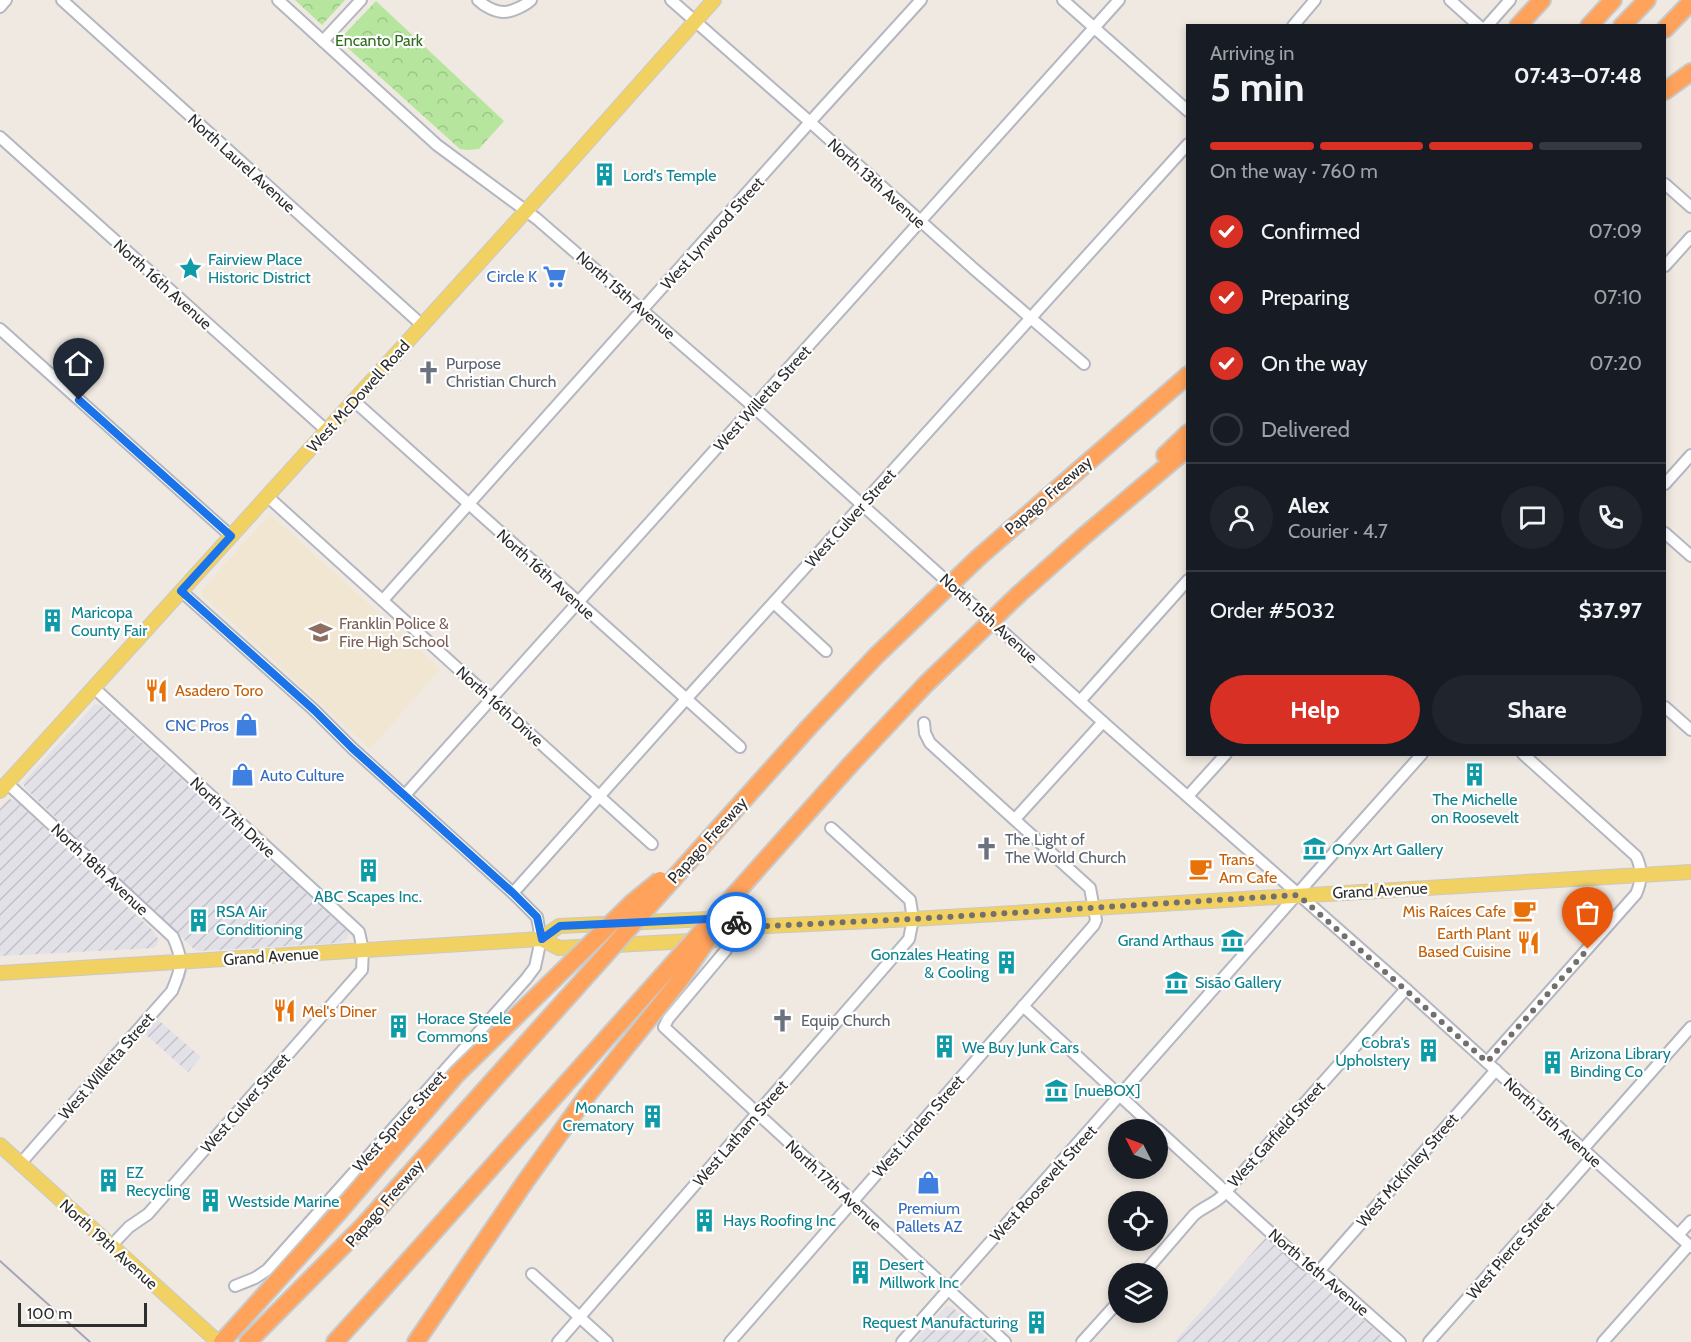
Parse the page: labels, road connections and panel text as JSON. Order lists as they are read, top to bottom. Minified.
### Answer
{"streets":{"highway":["Papago Freeway"],"main road":["West McDowell Road","Grand Avenue","North 19th Avenue"],"street":["North Laurel Avenue","North 13th Avenue","West Lynwood Street","North 16th Avenue","North 15th Avenue","West Willetta Street","West Culver Street","North 16th Drive","North 17th Drive","North 18th Avenue","West Spruce Street","West Linden Street","West Latham Street","West Garfield Street","West McKinley Street","West Roosevelt Street","North 17th Avenue","West Pierce Street"]},"crossings":[["North Laurel Avenue","West McDowell Road"],["North 13th Avenue","West Lynwood Street"],["North 13th Avenue","West McDowell Road"],["North 13th Avenue","West Willetta Street"],["North 13th Avenue","West Culver Street"],["West Lynwood Street","North 16th Avenue"],["West Lynwood Street","North 15th Avenue"],["West Lynwood Street","North 16th Drive"],["North 16th Avenue","West McDowell Road"],["North 16th Avenue","West Willetta Street"],["North 16th Avenue","West Culver Street"],["North 16th Avenue","West Linden Street"],["North 16th Avenue","West Garfield Street"],["North 16th Avenue","West McKinley Street"],["North 16th Avenue","West Roosevelt Street"],["North 15th Avenue","West McDowell Road"],["North 15th Avenue","West Willetta Street"],["North 15th Avenue","West Culver Street"],["North 15th Avenue","Grand Avenue"],["North 15th Avenue","West Garfield Street"],["North 15th Avenue","West McKinley Street"],["North 15th Avenue","West Roosevelt Street"],["North 15th Avenue","West Pierce Street"],["West McDowell Road","North 16th Drive"],["West McDowell Road","North 17th Drive"],["West McDowell Road","North 18th Avenue"],["West Willetta Street","North 16th Drive"],["West Willetta Street","North 18th Avenue"],["West Willetta Street","Grand Avenue"],["West Willetta Street","North 19th Avenue"],["West Culver Street","North 16th Drive"],["West Culver Street","North 17th Drive"],["West Culver Street","Grand Avenue"],["West Culver Street","North 19th Avenue"],["North 17th Drive","Grand Avenue"],["North 18th Avenue","Grand Avenue"],["Grand Avenue","West Spruce Street"],["Grand Avenue","West Linden Street"],["Grand Avenue","West Latham Street"],["Grand Avenue","West McKinley Street"],["Grand Avenue","West Roosevelt Street"],["Grand Avenue","North 17th Avenue"],["West Linden Street","North 17th Avenue"],["West Latham Street","North 17th Avenue"],["West Roosevelt Street","North 17th Avenue"]],"parks":["Encanto Park"],"places":{"building":["Lord's Temple","Maricopa County Fair","The Michelle on Roosevelt","ABC Scapes Inc.","RSA Air Conditioning","Gonzales Heating & Cooling","Horace Steele Commons","We Buy Junk Cars","Cobra's Upholstery","Arizona Library Binding Co","Monarch Crematory","EZ Recycling","Westside Marine","Hays Roofing Inc","Desert Millwork Inc","Request Manufacturing"],"place":["Fairview Place Historic District"],"supermarket":["Circle K"],"church":["Purpose Christian Church","The Light of The World Church","Equip Church"],"school or university":["Franklin Police & Fire High School"],"restaurant":["Asadero Toro","Earth Plant Based Cuisine","Mel's Diner"],"shop":["CNC Pros","Auto Culture","Premium Pallets AZ"],"museum":["Onyx Art Gallery","Grand Arthaus","Sisāo Gallery","[nueBOX]"],"cafe":["Trans Am Cafe","Mis Raíces Cafe"]},"scale_bar":"100 m","north":"top left","page":{"heading":["5 min","Arriving in","07:43–07:48"],"panel":["Alex","Courier · 4.7","Order #5032","$37.97"],"bar":"On the way · 760 m","list":[["Confirmed","07:09"],["Preparing","07:10"],["On the way","07:20"],"Delivered"],"buttons":["Help","Share"],"scale":"100 m"}}
